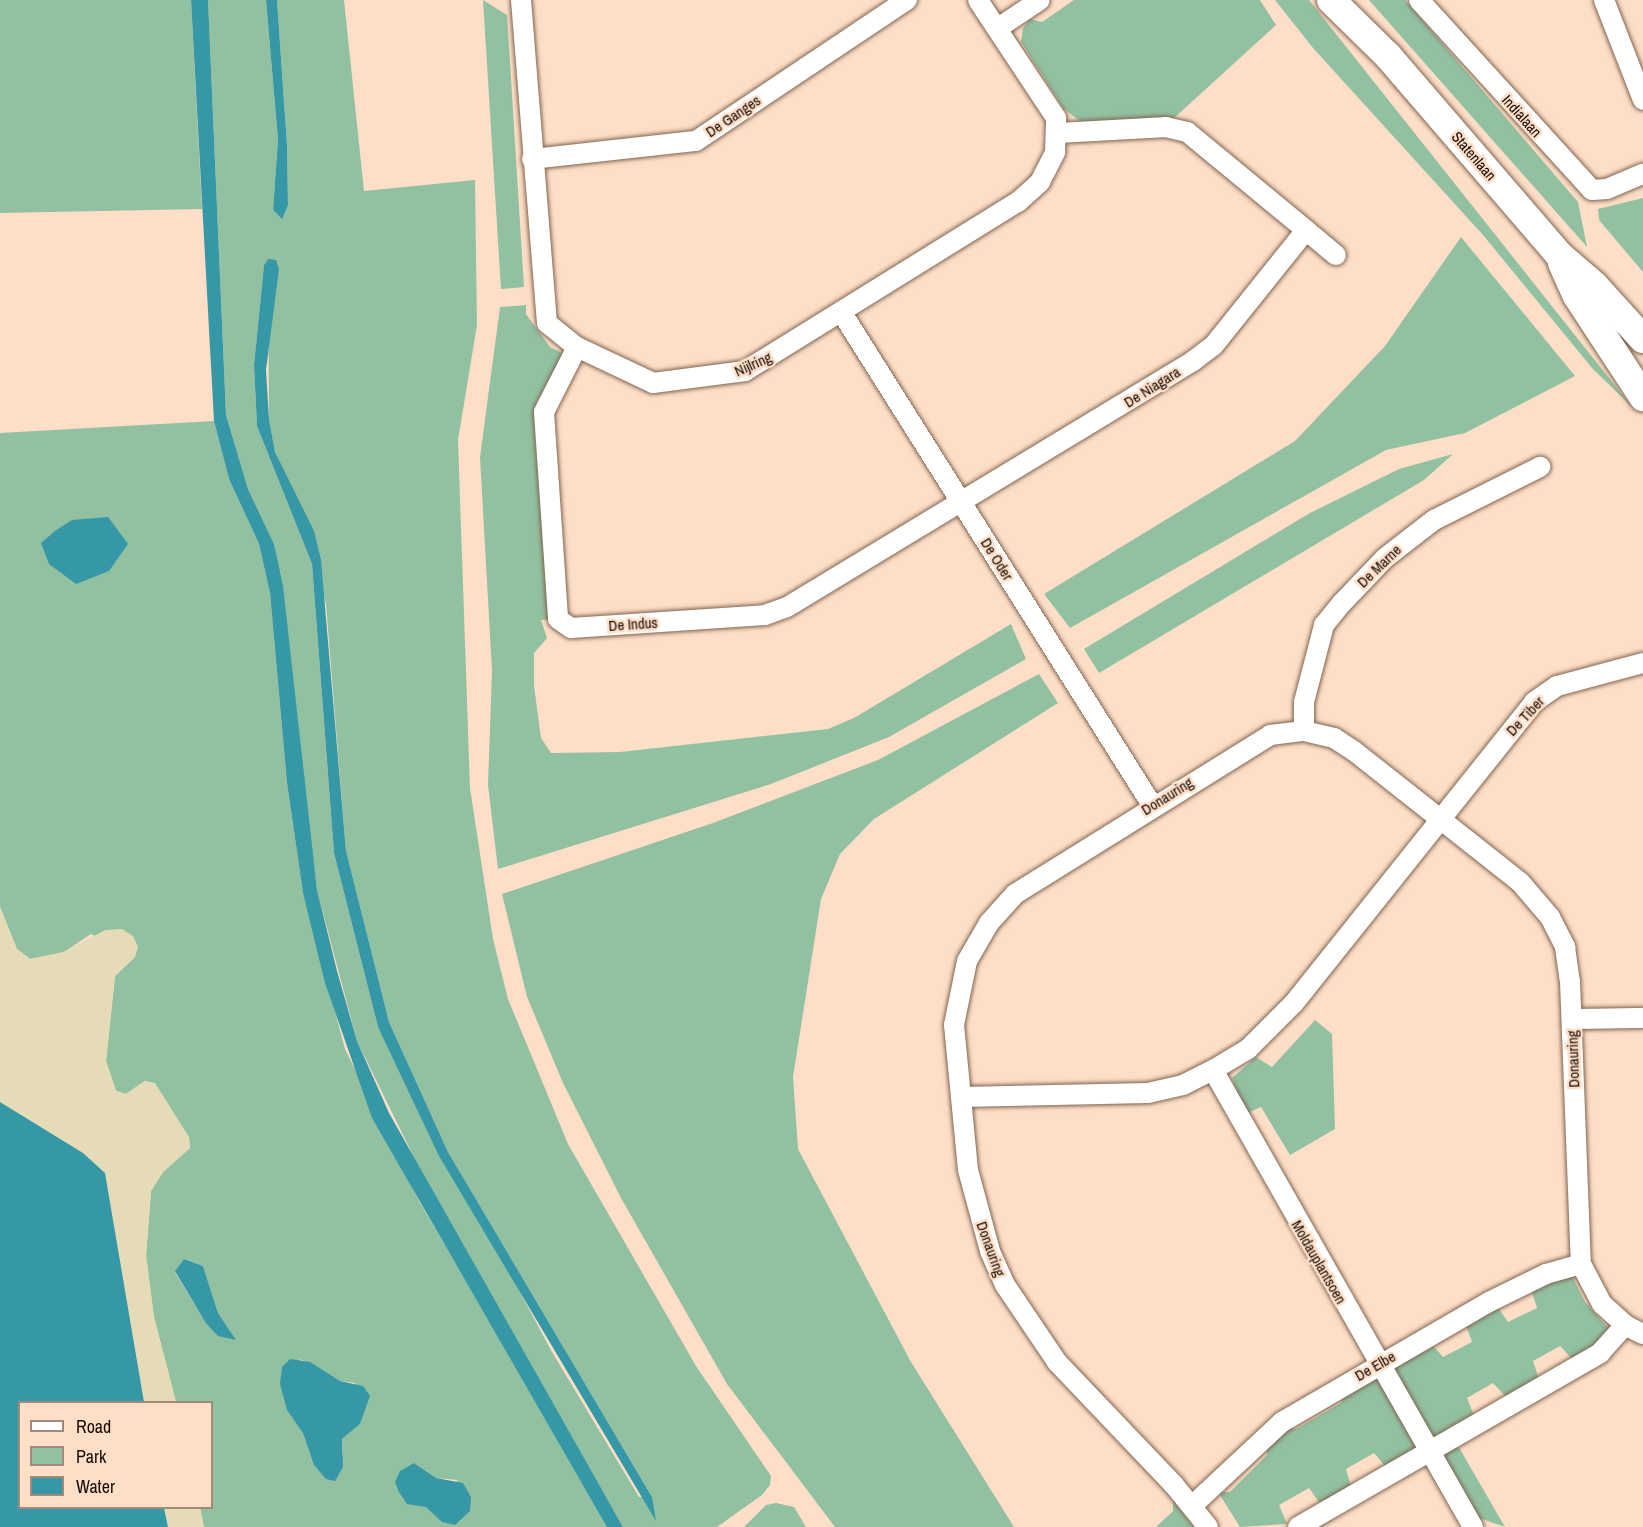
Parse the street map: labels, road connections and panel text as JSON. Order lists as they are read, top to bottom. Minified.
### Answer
{"streets":{"main road":["Statenlaan"],"street":["De Ganges","Indialaan","Nijlring","De Niagara","De Oder","De Marne","De Indus","De Tiber","Donauring","Moldauplantsoen","De Elbe"]},"crossings":[["De Ganges","Nijlring"],["Nijlring","De Oder"],["Nijlring","De Indus"],["De Niagara","De Oder"],["De Niagara","De Indus"],["De Oder","De Indus"],["De Oder","Donauring"],["De Marne","Donauring"],["De Tiber","Donauring"],["Donauring","De Elbe"],["Moldauplantsoen","De Elbe"]],"legend":["Road","Park","Water"]}
